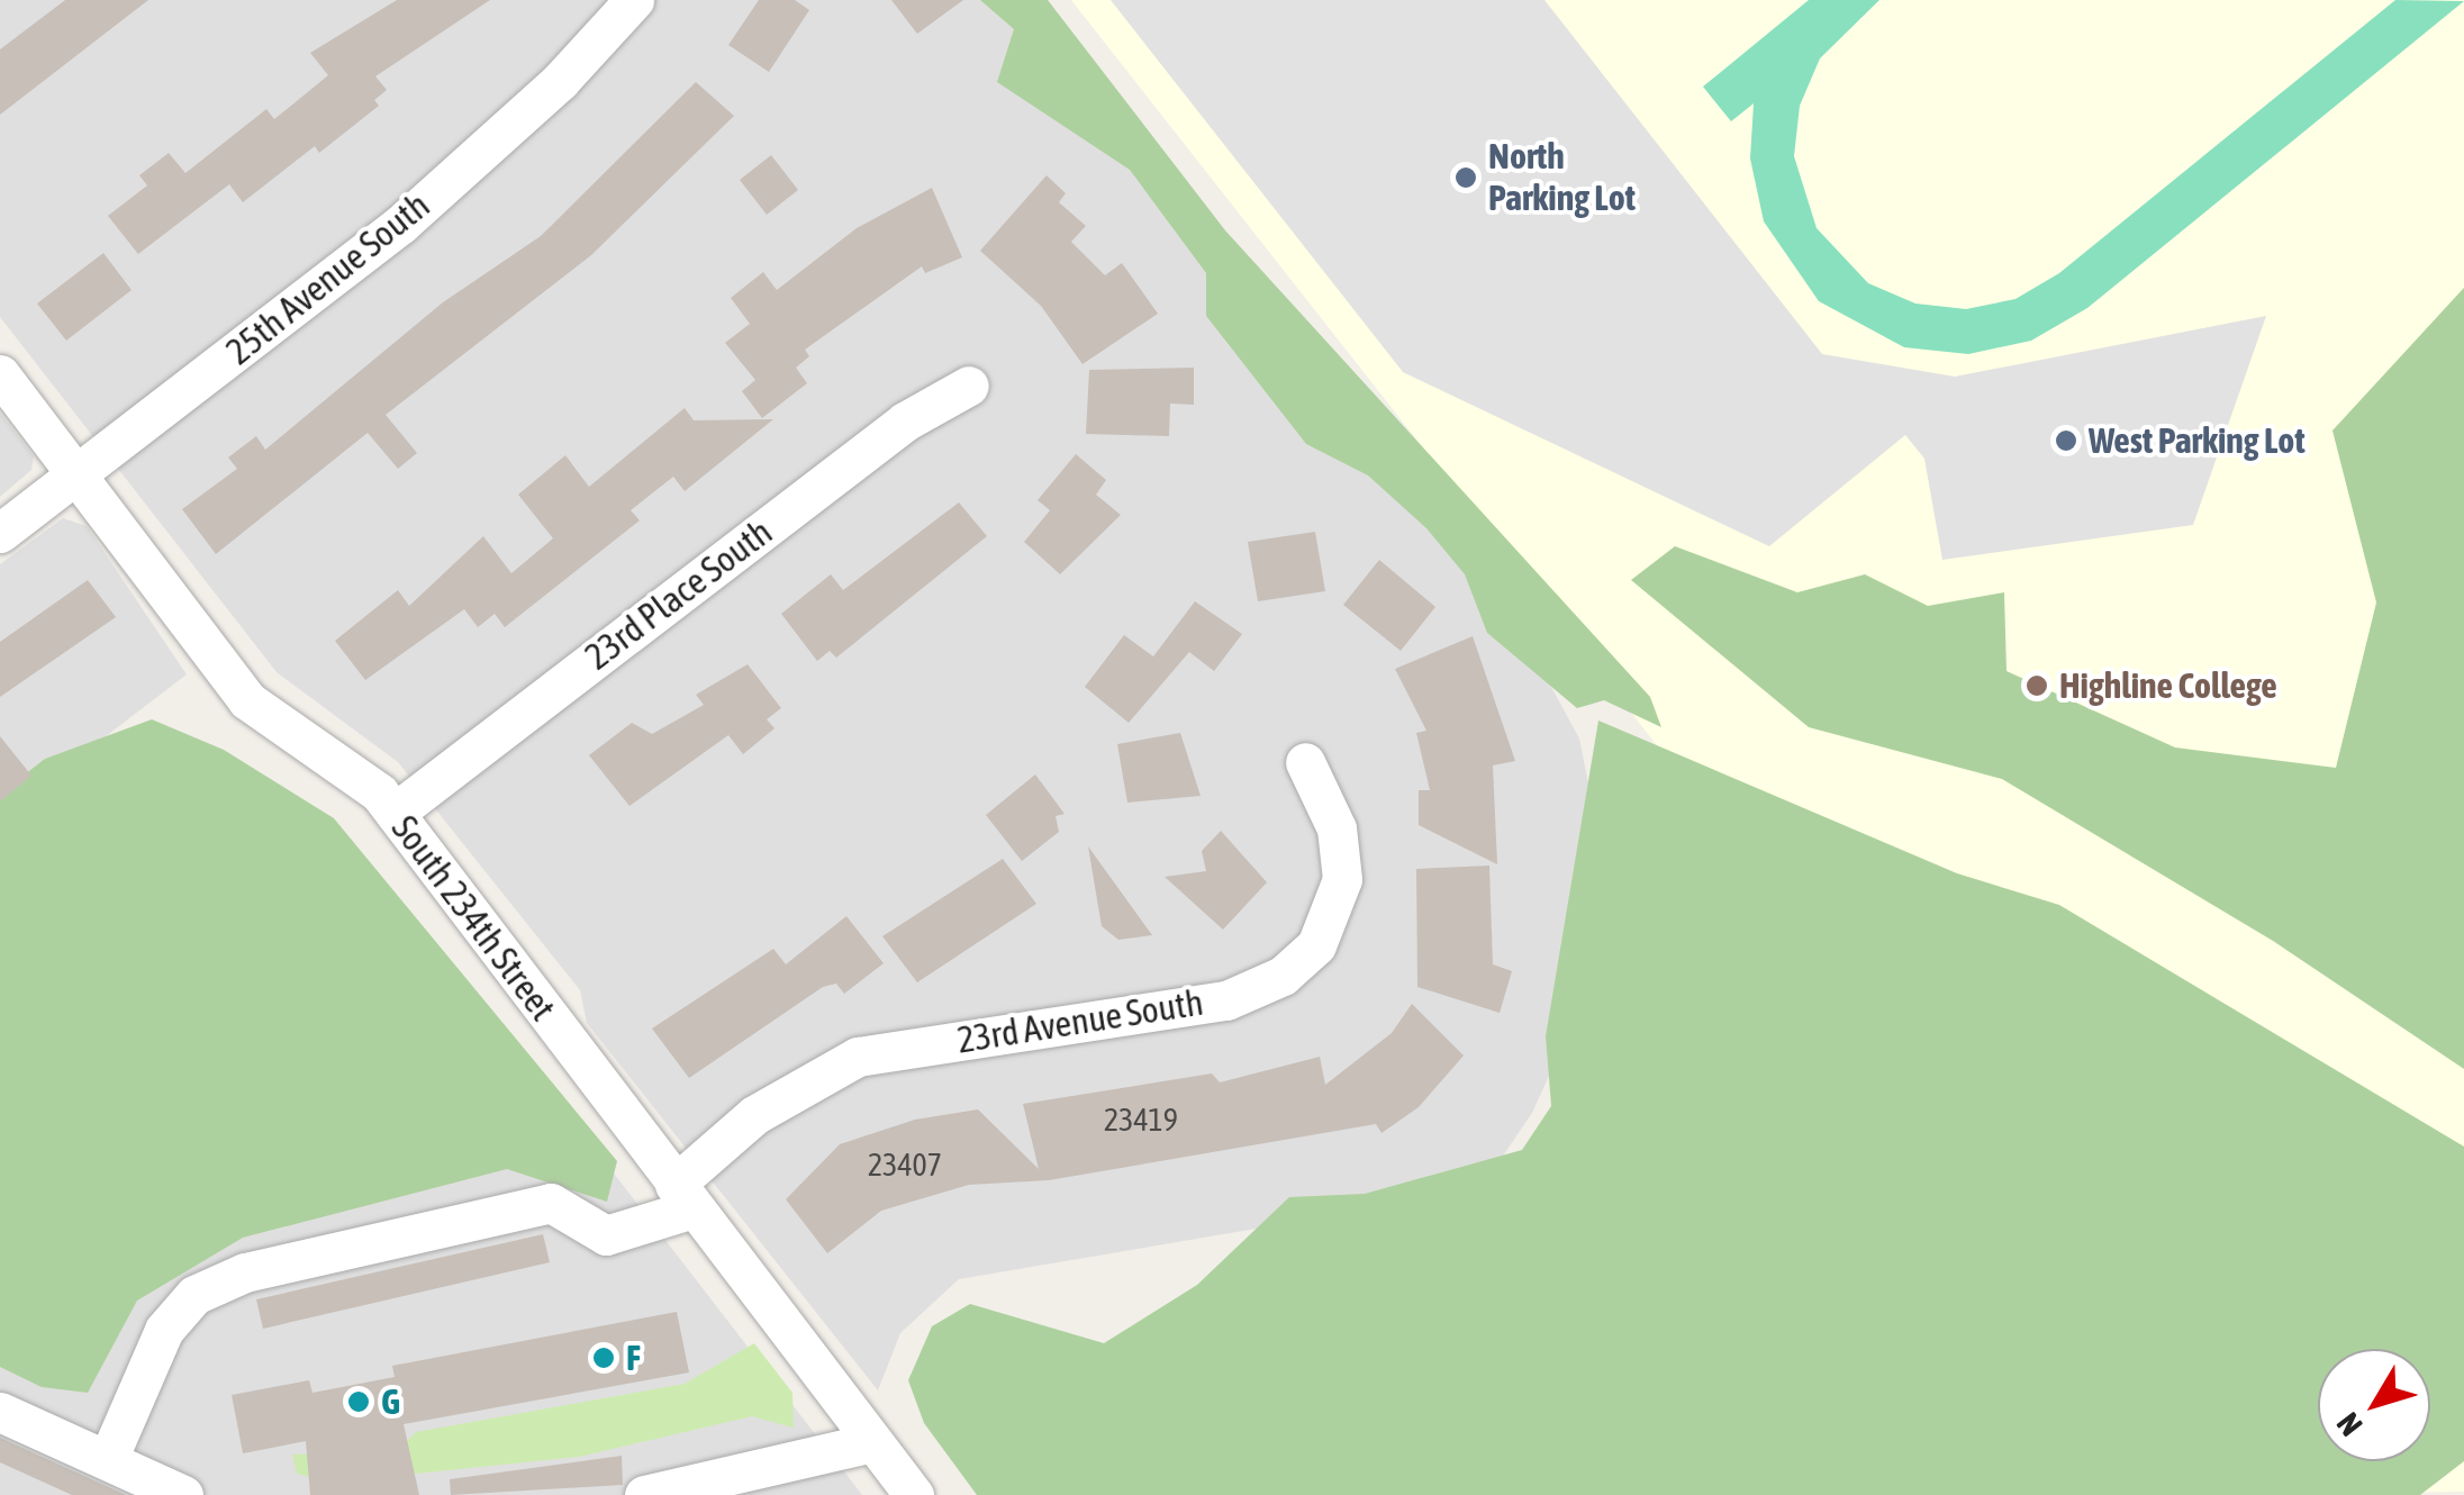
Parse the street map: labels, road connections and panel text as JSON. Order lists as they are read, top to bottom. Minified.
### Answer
{"streets":{"street":["25th Avenue South","23rd Place South","South 234th Street","23rd Avenue South"]},"crossings":[["25th Avenue South","South 234th Street"],["23rd Place South","South 234th Street"],["South 234th Street","23rd Avenue South"]],"places":["North Parking Lot","West Parking Lot","Highline College","F","G"],"house_numbers":["23419","23407"],"north":"bottom left"}
